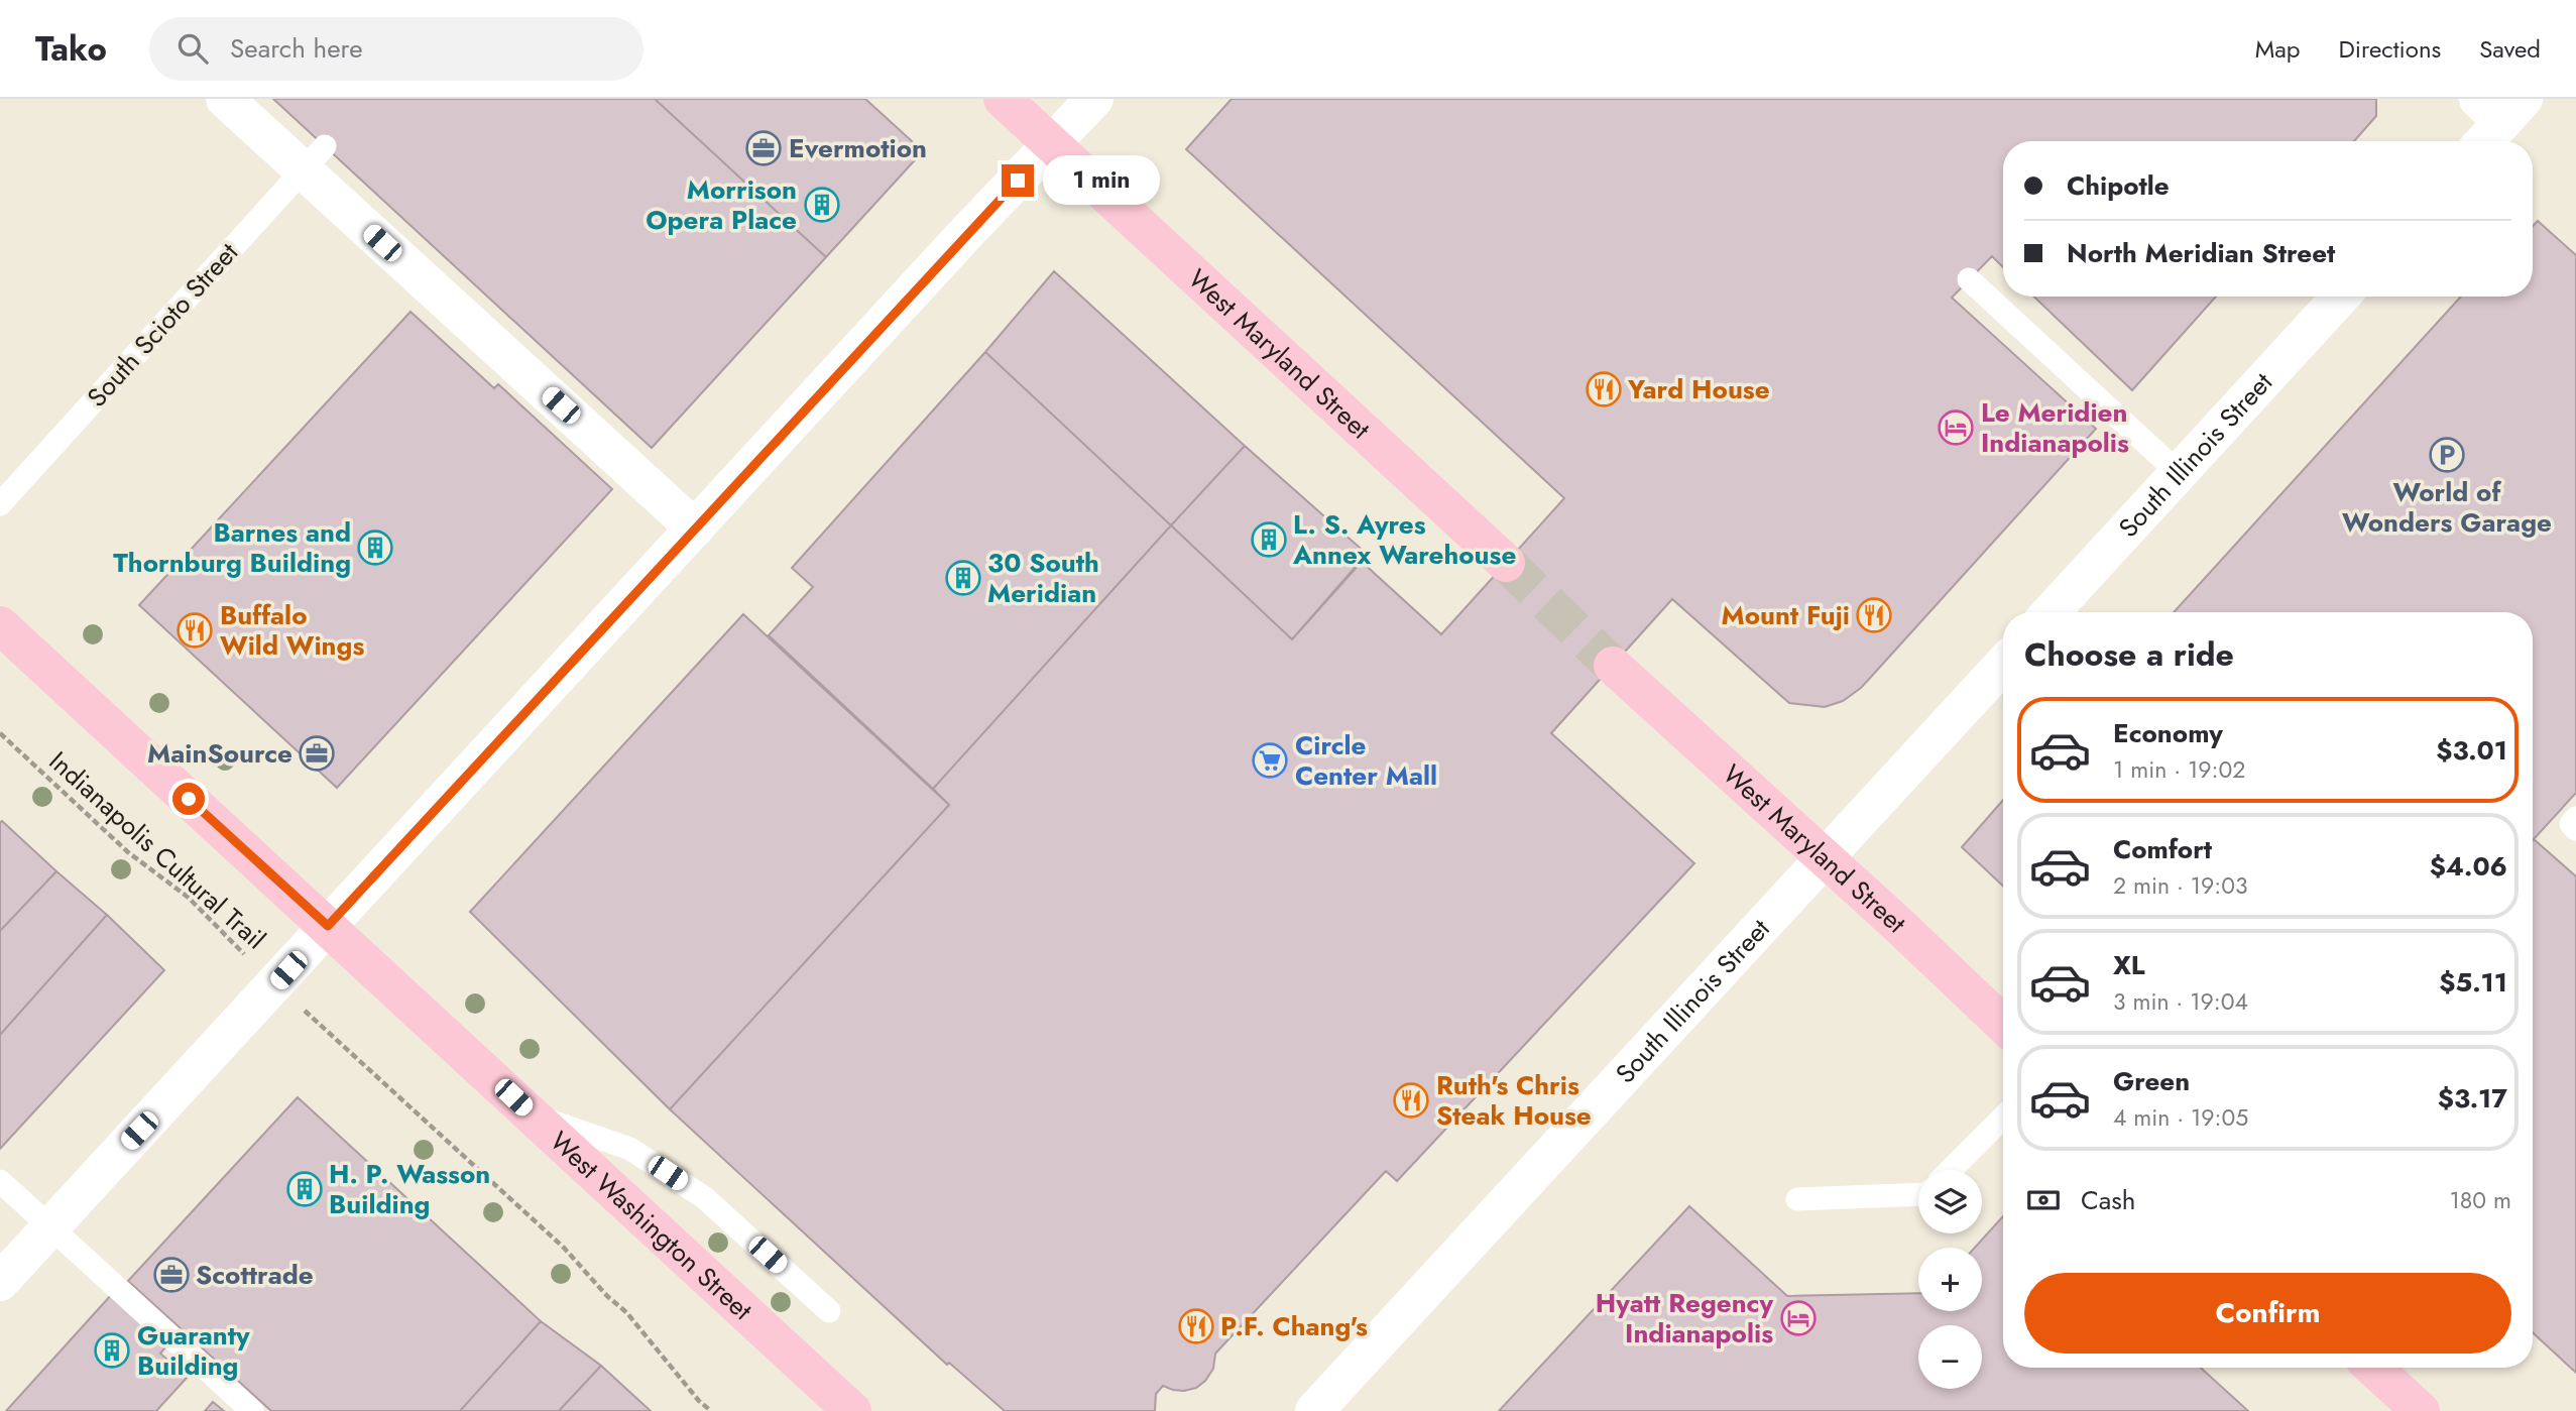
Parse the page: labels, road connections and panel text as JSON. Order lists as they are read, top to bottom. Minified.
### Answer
{"streets":{"main road":["West Maryland Street","South Illinois Street","West Washington Street"],"lane":["South Scioto Street"],"path":["Indianapolis Cultural Trail"]},"crossings":[["West Maryland Street","South Illinois Street"]],"places":{"office":["Evermotion","MainSource","Scottrade"],"building":["Morrison Opera Place","L. S. Ayres Annex Warehouse","Barnes and Thornburg Building","30 South Meridian","H. P. Wasson Building","Guaranty Building"],"restaurant":["Yard House","Mount Fuji","Buffalo Wild Wings","Ruth's Chris Steak House","P.F. Chang's"],"hotel":["Le Meridien Indianapolis","Hyatt Regency Indianapolis"],"parking":["World of Wonders Garage"],"supermarket":["Circle Center Mall"]},"page":{"header":"Tako","search":"Search here","nav":["Map","Directions","Saved"],"banner":["Chipotle","North Meridian Street"],"bubble":"1 min","heading":"Choose a ride","list":[{"name":"Economy","note":"1 min · 19:02","value":"$3.01"},{"name":"Comfort","note":"2 min · 19:03","value":"$4.06"},{"name":"XL","note":"3 min · 19:04","value":"$5.11"},{"name":"Green","note":"4 min · 19:05","value":"$3.17"}],"pay":["Cash","180 m"],"map_buttons":["+","−"],"buttons":"Confirm"}}
